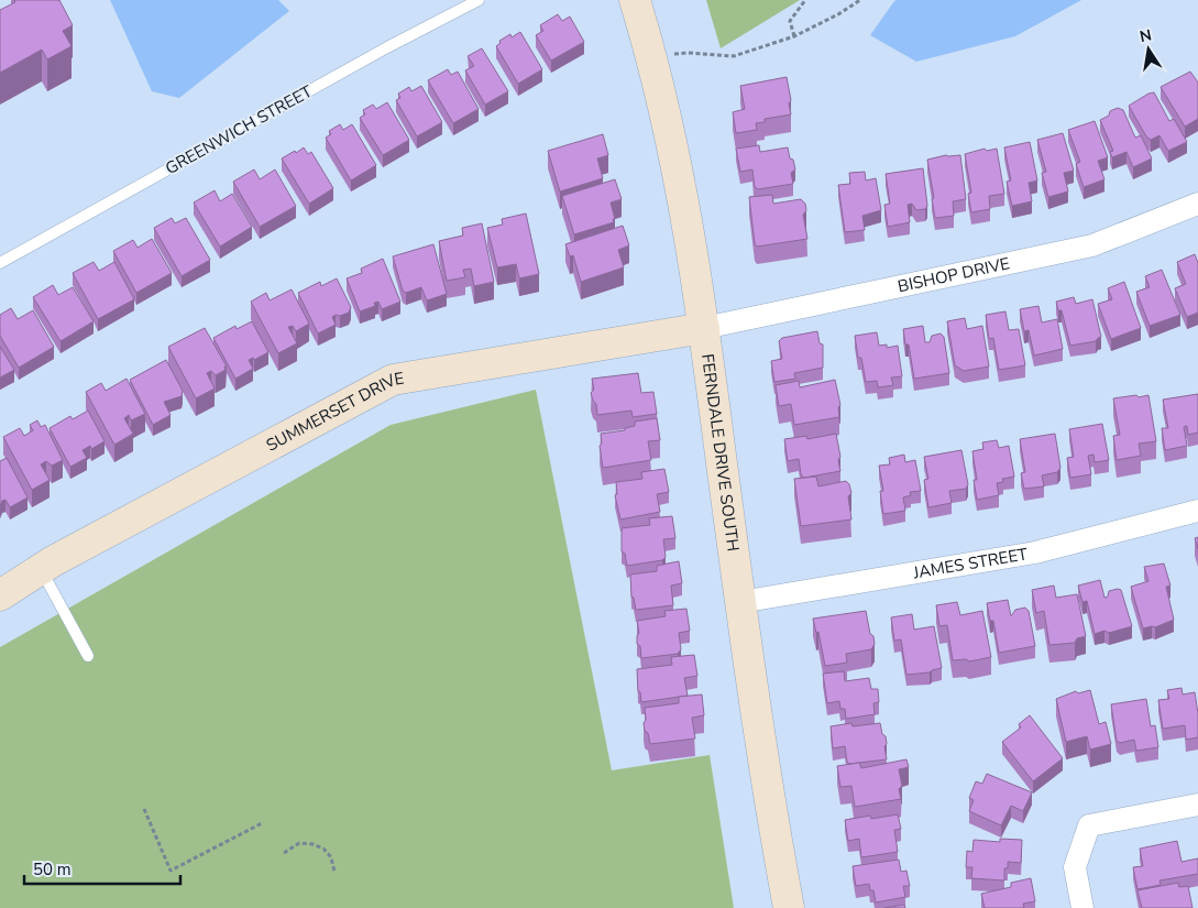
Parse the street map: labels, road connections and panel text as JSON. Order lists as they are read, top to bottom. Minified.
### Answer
{"streets":{"main road":["SUMMERSET DRIVE","FERNDALE DRIVE SOUTH"],"street":["BISHOP DRIVE","JAMES STREET"],"lane":["GREENWICH STREET"]},"crossings":[["BISHOP DRIVE","SUMMERSET DRIVE"],["BISHOP DRIVE","FERNDALE DRIVE SOUTH"],["SUMMERSET DRIVE","FERNDALE DRIVE SOUTH"],["FERNDALE DRIVE SOUTH","JAMES STREET"]],"scale_bar":"50 m","north":"top"}
